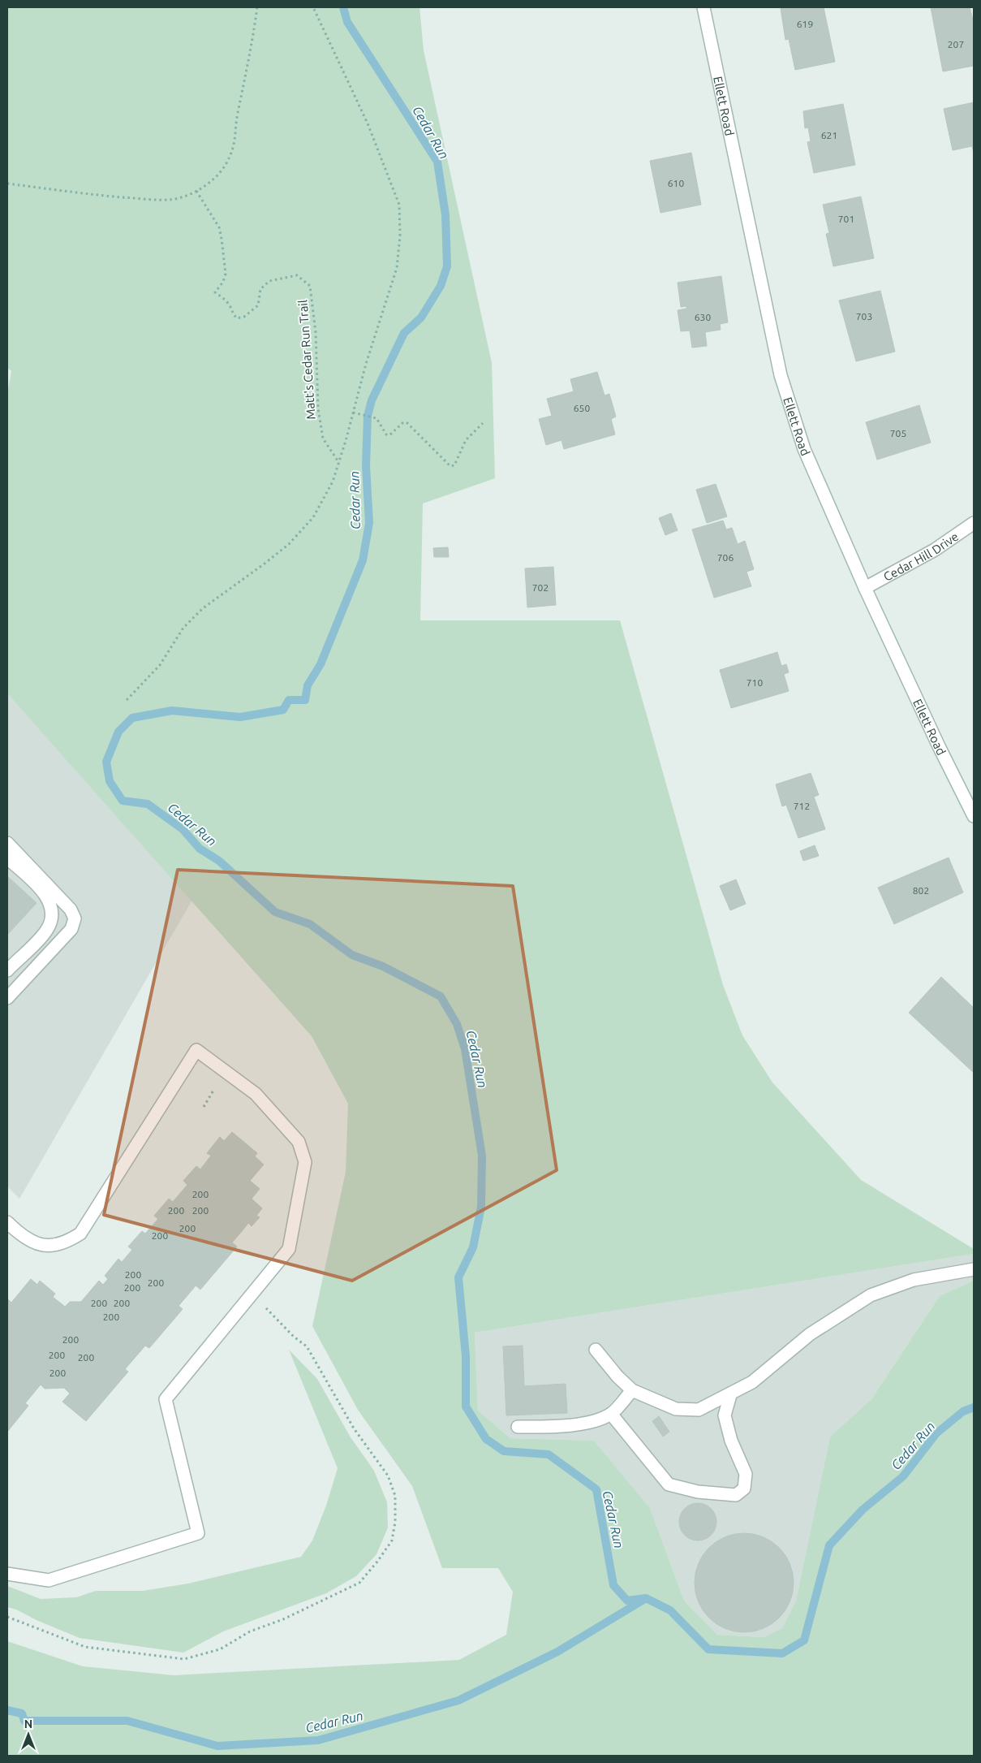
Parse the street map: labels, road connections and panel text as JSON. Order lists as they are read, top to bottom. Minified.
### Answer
{"streets":{"street":["Ellett Road","Cedar Hill Drive"],"path":["Matt's Cedar Run Trail"]},"crossings":[["Ellett Road","Cedar Hill Drive"]],"water":["Cedar Run"],"house_numbers":["619","207","621","610","701","703","630","650","705","706","702","710","712","802","200","200","200","200","200","200","200","200","200","200","200","200","200","200","200"],"north":"top"}
